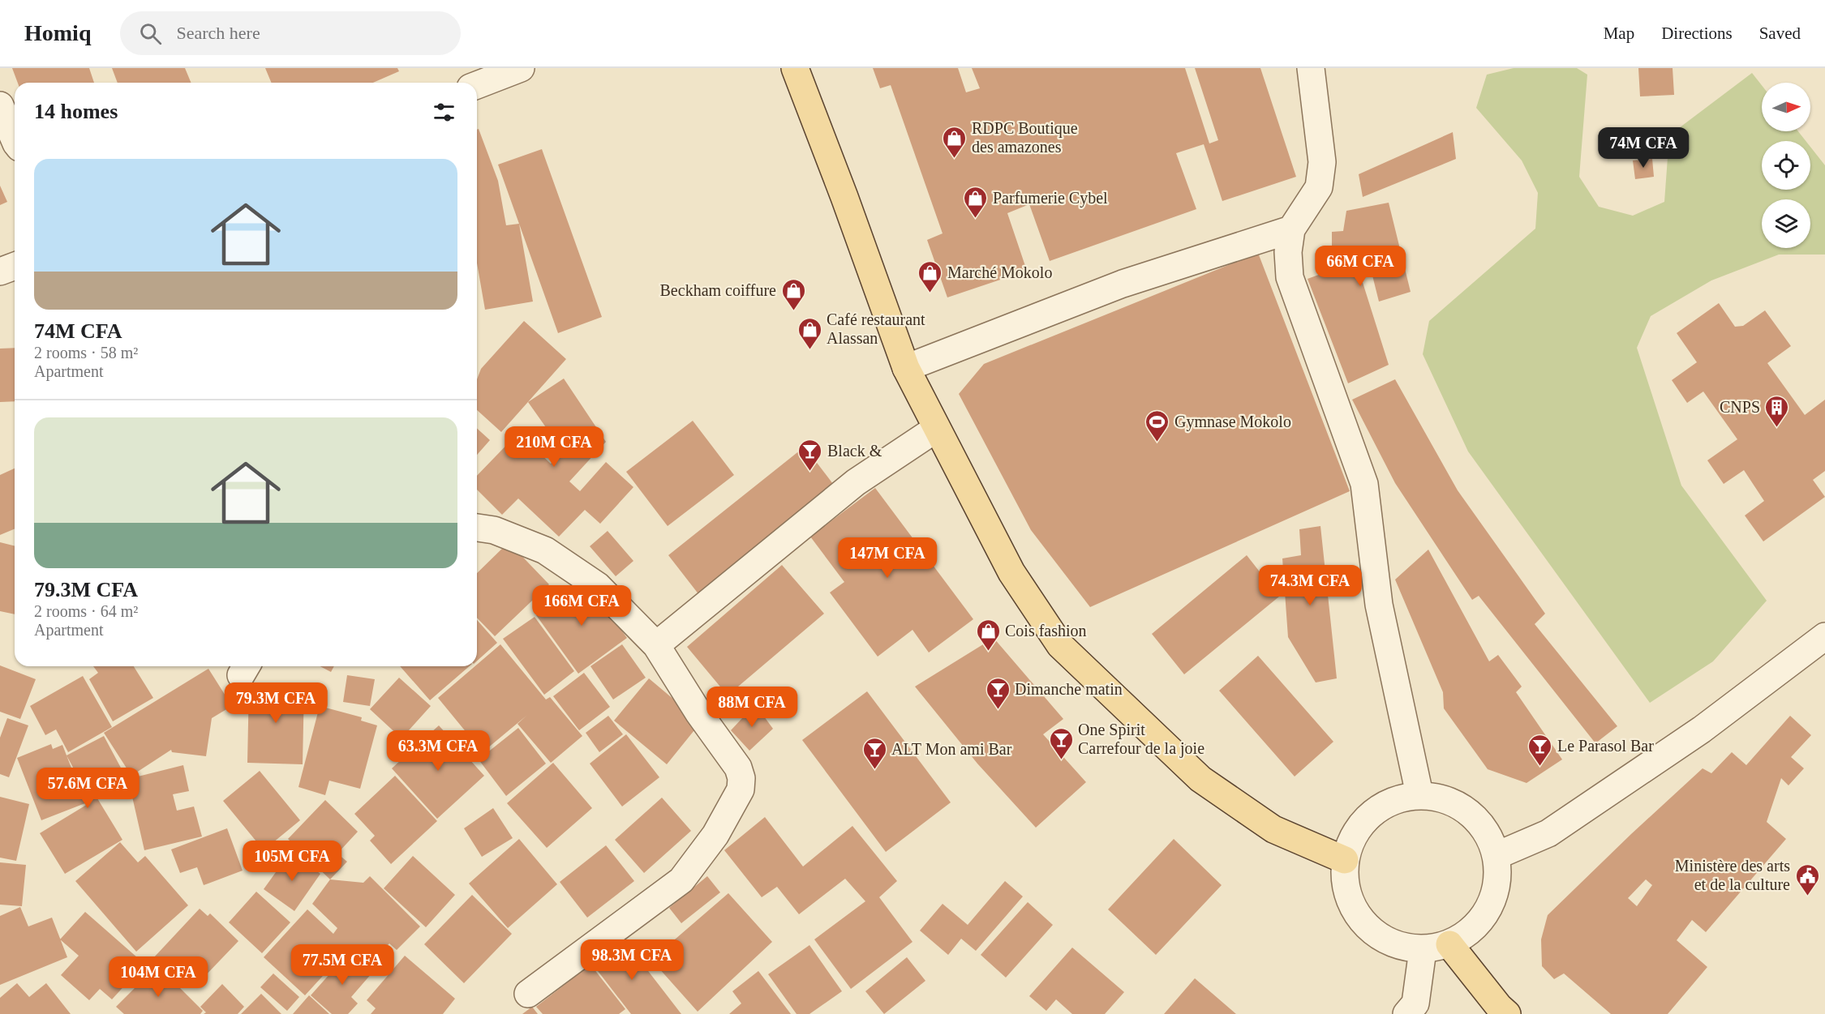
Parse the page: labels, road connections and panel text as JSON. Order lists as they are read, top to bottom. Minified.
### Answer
{"places":{"shop":["RDPC Boutique des amazones","Parfumerie Cybel","Marché Mokolo","Beckham coiffure","Café restaurant Alassan","Cois fashion"],"building":["CNPS"],"sports":["Gymnase Mokolo"],"bar":["Black &","Dimanche matin","One Spirit Carrefour de la joie","Le Parasol Bar","ALT Mon ami Bar"],"public building":["Ministère des arts et de la culture"]},"north":"right","page":{"header":"Homiq","search":"Search here","nav":["Map","Directions","Saved"],"heading":"14 homes","price":["74M CFA","66M CFA","210M CFA","147M CFA","74.3M CFA","166M CFA","79.3M CFA","88M CFA","63.3M CFA","57.6M CFA","105M CFA","98.3M CFA","77.5M CFA","104M CFA"],"list":[{"name":"74M CFA","note":"2 rooms · 58 m² · Apartment"},{"name":"79.3M CFA","note":"2 rooms · 64 m² · Apartment"}]}}
